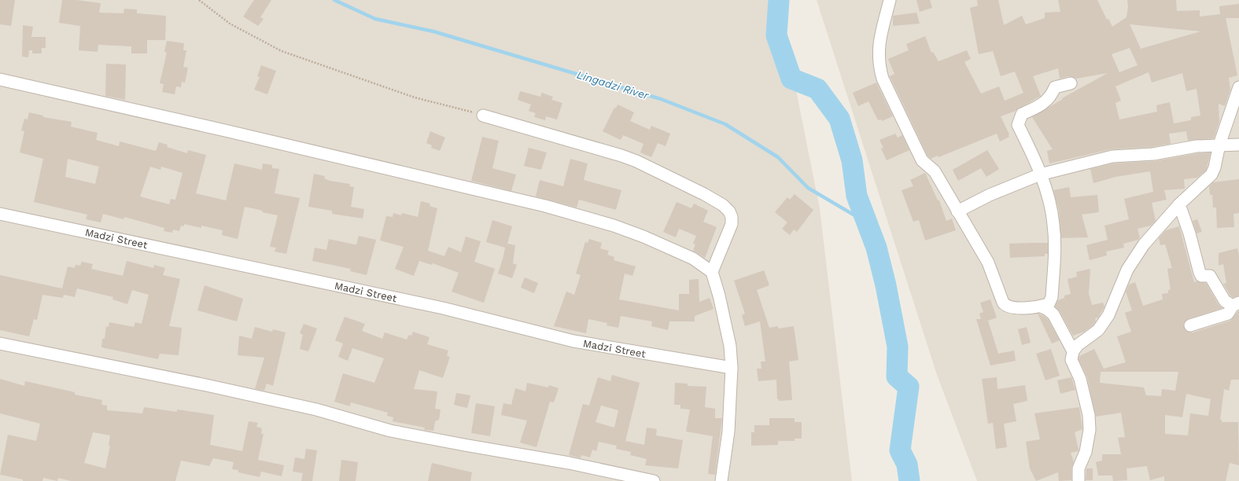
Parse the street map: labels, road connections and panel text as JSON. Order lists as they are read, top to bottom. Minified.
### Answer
{"streets":{"street":["Madzi Street"]},"water":["Lingadzi River"]}
